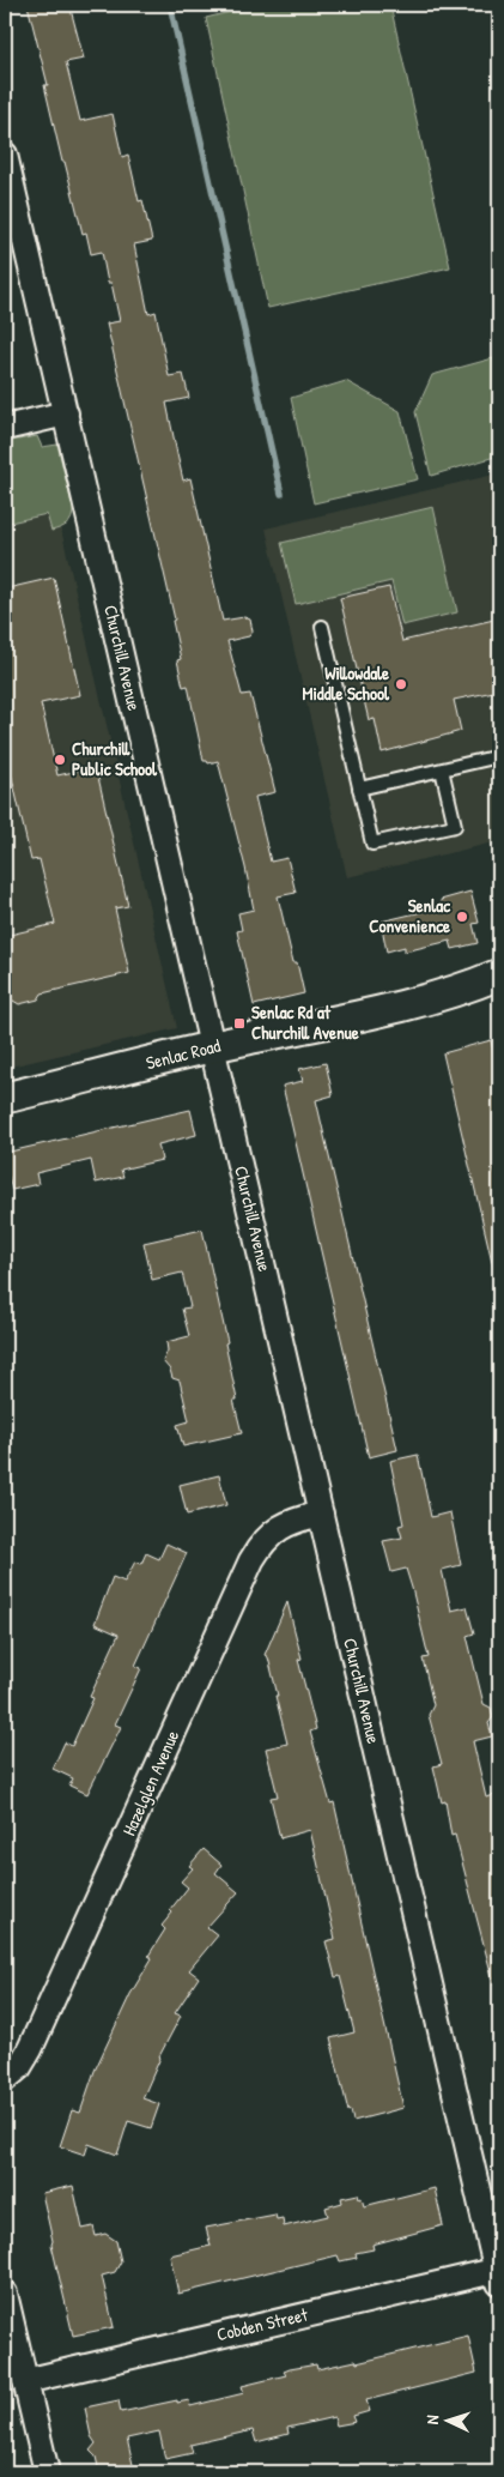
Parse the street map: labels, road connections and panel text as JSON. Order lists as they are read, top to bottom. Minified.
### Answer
{"streets":{"street":["Churchill Avenue","Senlac Road","Hazelglen Avenue","Cobden Street"]},"crossings":[["Churchill Avenue","Senlac Road"],["Churchill Avenue","Hazelglen Avenue"],["Churchill Avenue","Cobden Street"]],"places":{"other":["Willowdale Middle School","Churchill Public School","Senlac Convenience"],"transit":["Senlac Rd at Churchill Avenue"]},"north":"left"}
